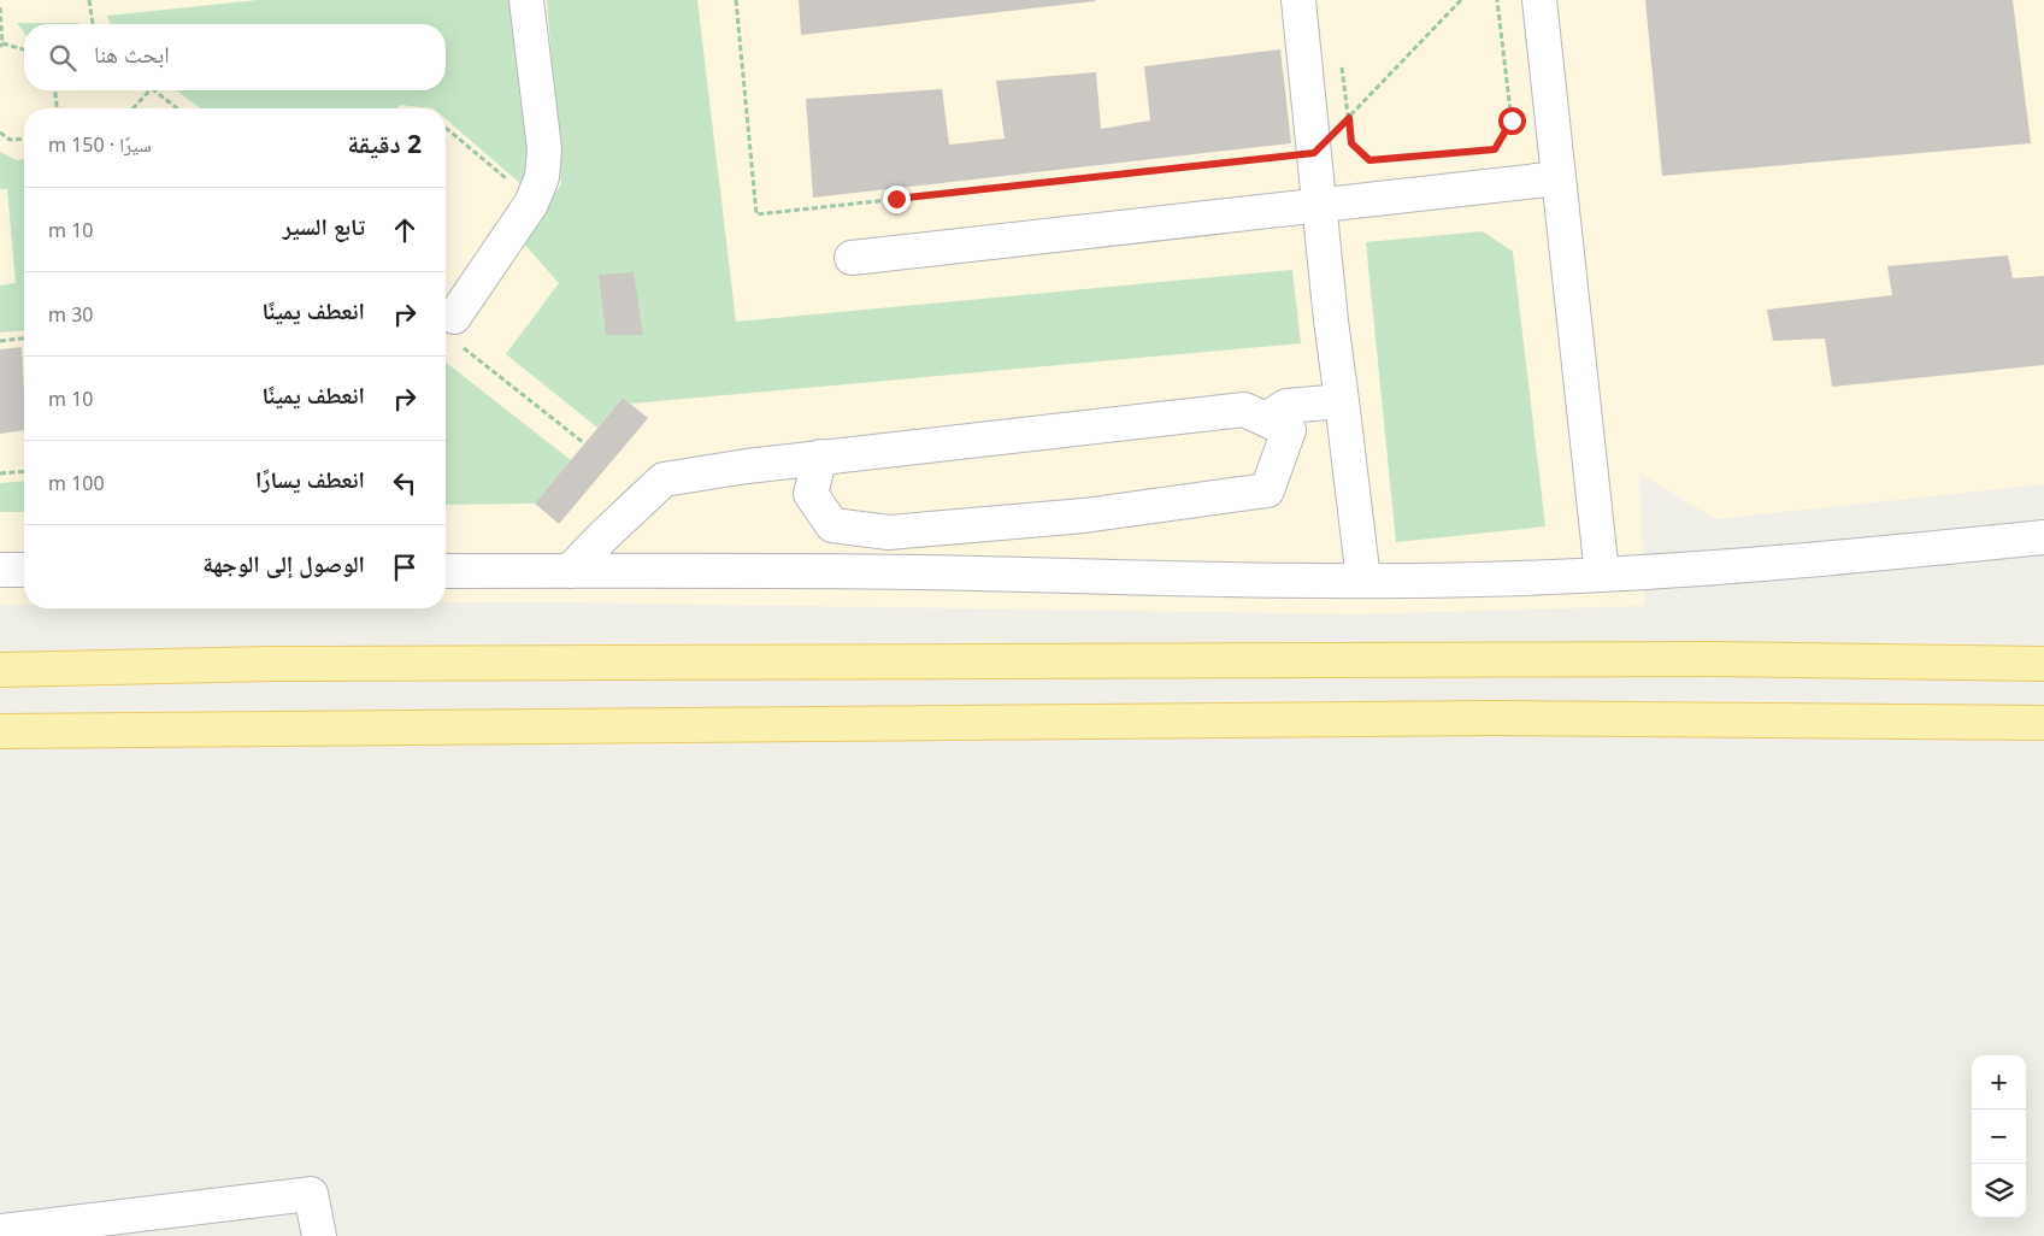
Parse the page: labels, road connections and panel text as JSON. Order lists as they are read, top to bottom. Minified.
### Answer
{"page":{"search":"ابحث هنا","heading":["2 دقيقة","سيرًا · 150 m"],"list":[["تابع السير","10 m"],["انعطف يمينًا","30 m"],["انعطف يمينًا","10 m"],["انعطف يسارًا","100 m"],"الوصول إلى الوجهة"],"map_buttons":["+","−"]}}
